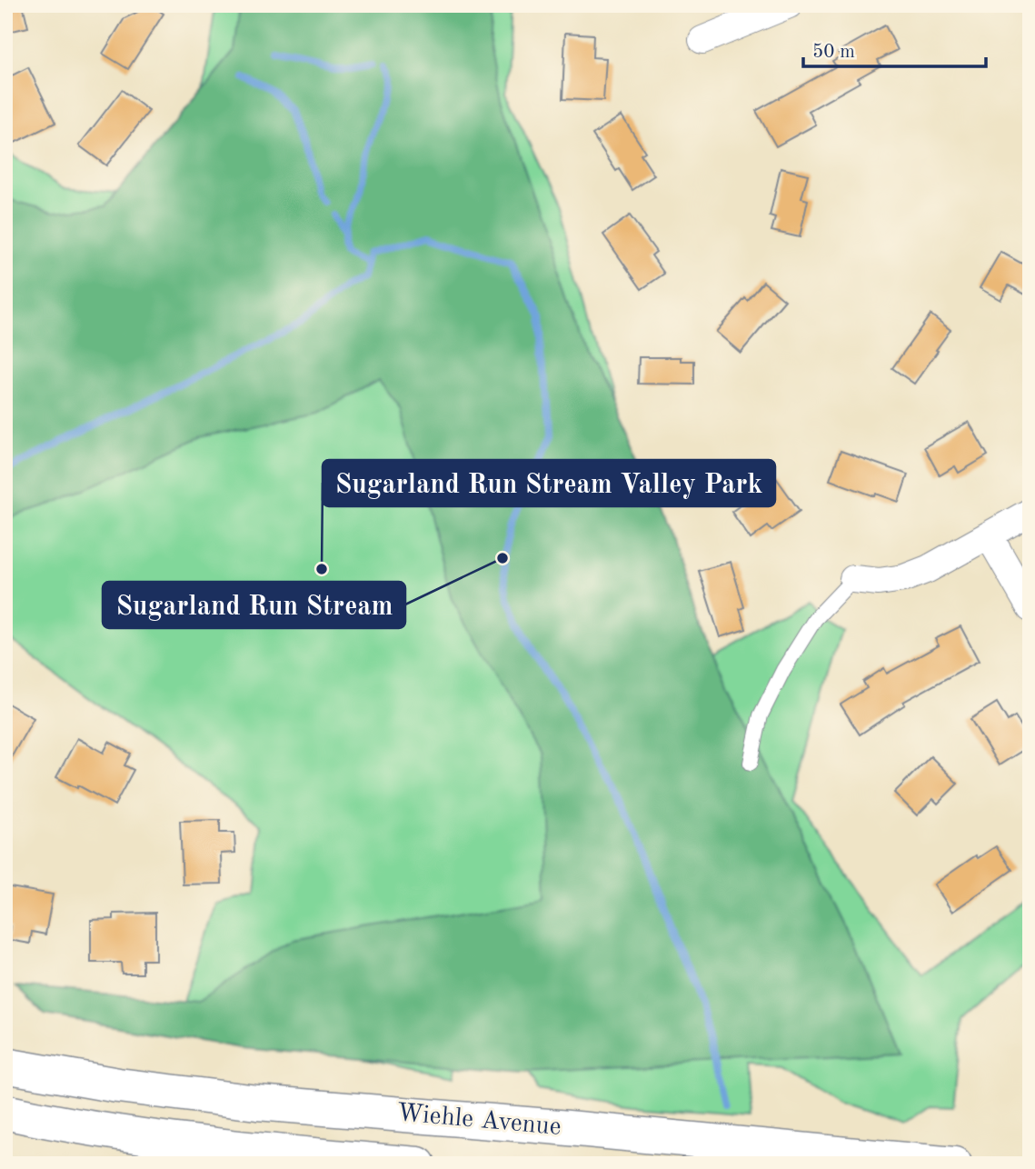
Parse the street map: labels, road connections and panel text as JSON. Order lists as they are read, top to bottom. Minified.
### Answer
{"streets":{"main road":["Wiehle Avenue"]},"places":["Sugarland Run Stream","Sugarland Run Stream Valley Park"],"scale_bar":"50 m"}
